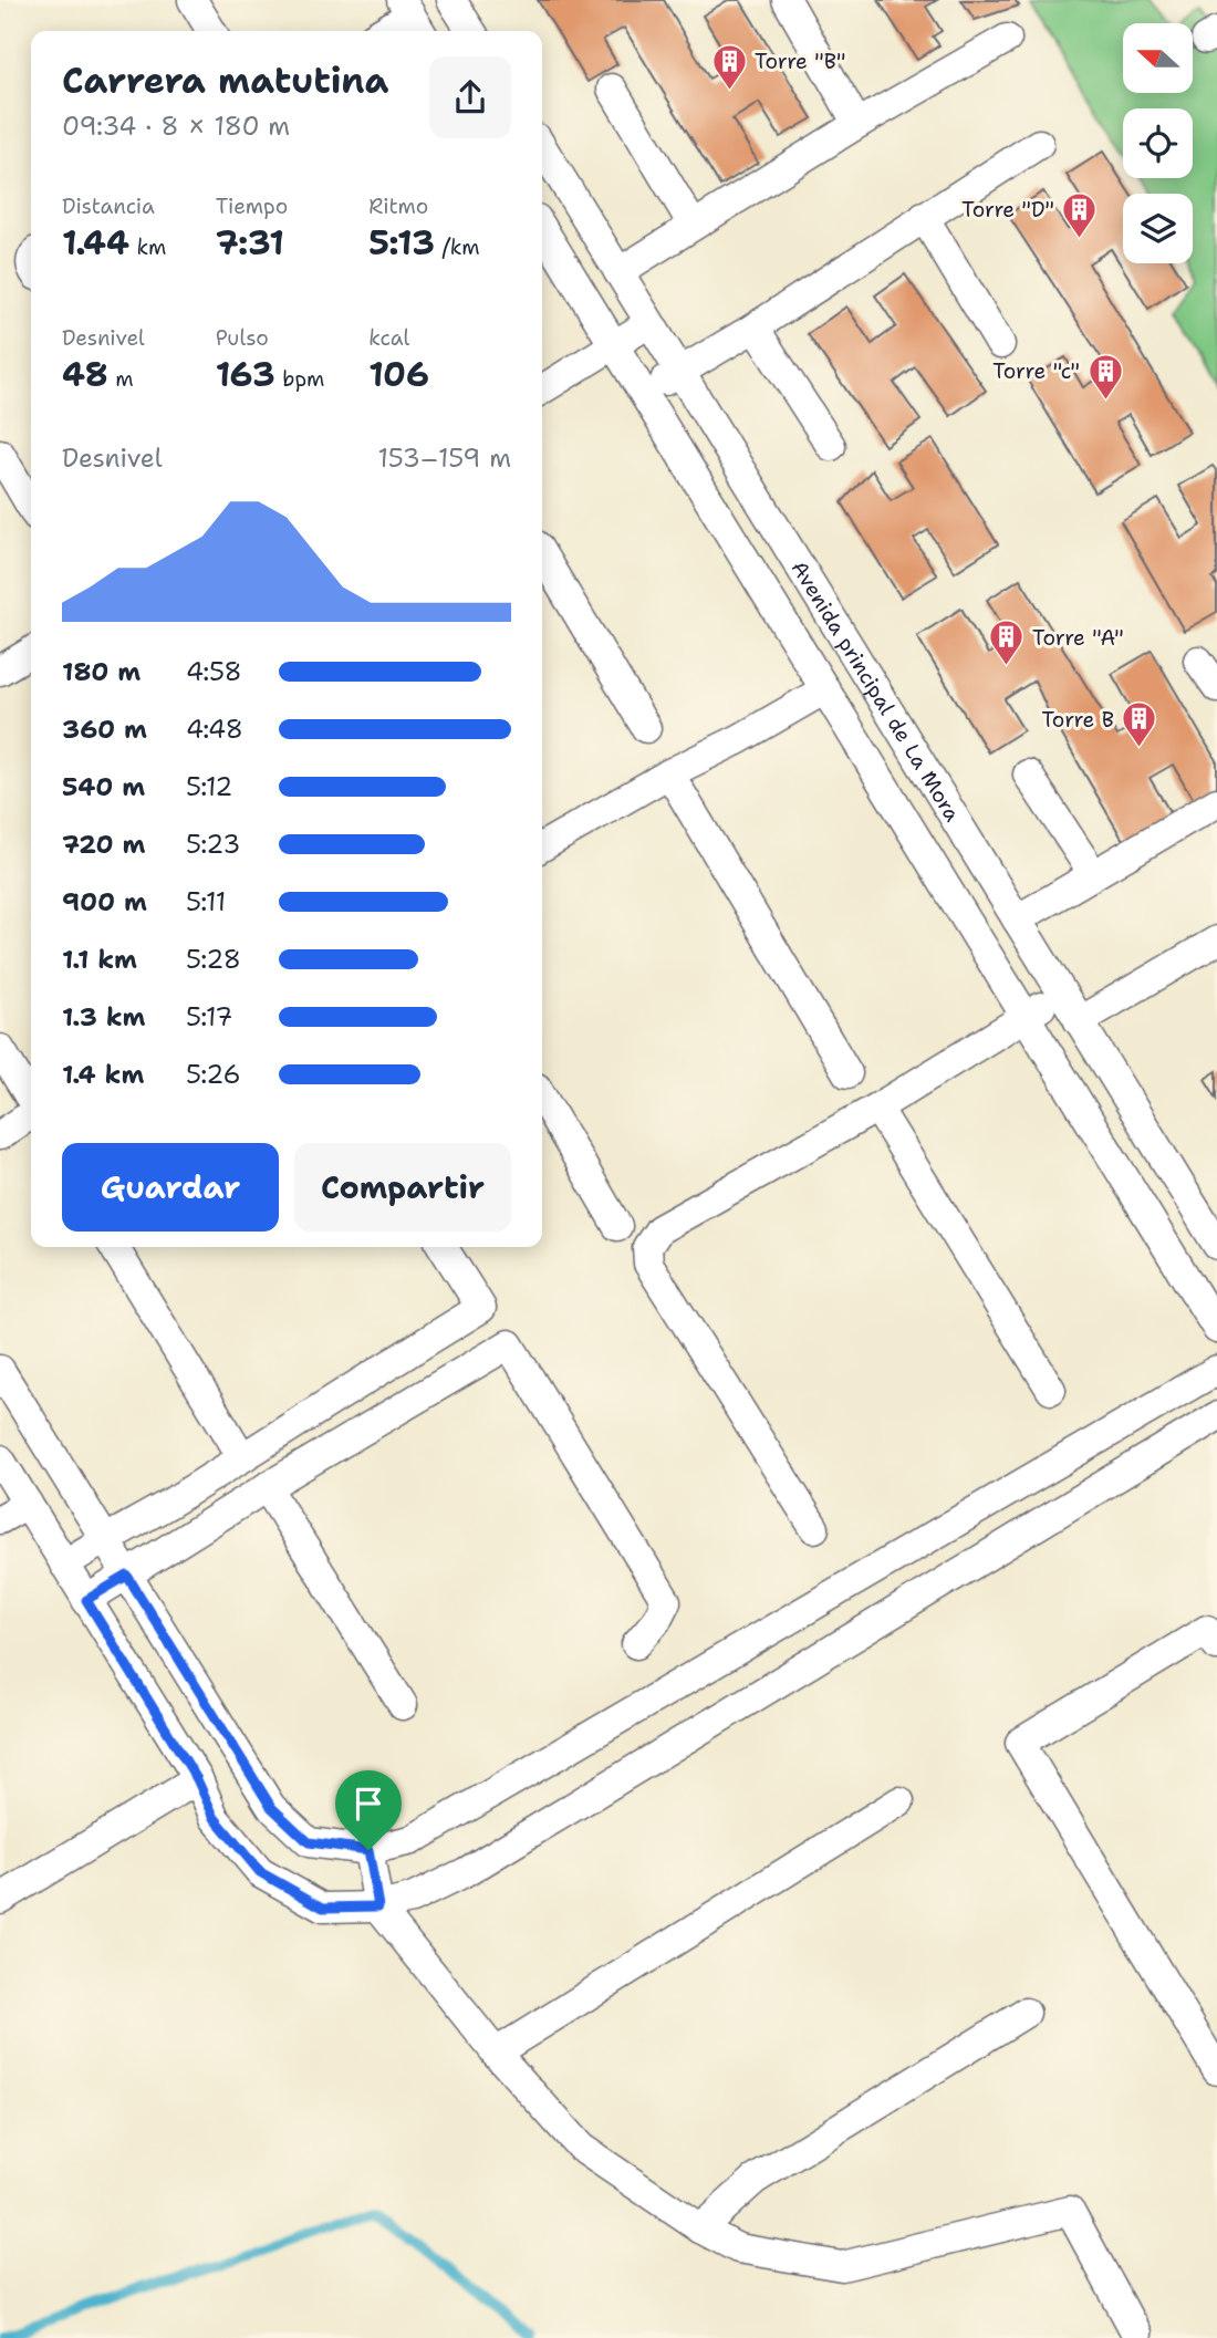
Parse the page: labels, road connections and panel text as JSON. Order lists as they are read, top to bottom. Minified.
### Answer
{"streets":{"street":["Avenida principal de La Mora"]},"places":{"building":["Torre \"B\"","Torre \"D\"","Torre \"c\"","Torre \"A\"","Torre B"]},"north":"left","page":{"heading":["Carrera matutina","09:34 · 8 × 180 m"],"stats":[["Distancia","1.44 km"],["Tiempo","7:31"],["Ritmo","5:13 /km"],["Desnivel","48 m"],["Pulso","163 bpm"],["kcal","106"]],"chart":["Desnivel","153–159 m"],"list":[{"name":"180 m","note":"4:58"},{"name":"360 m","note":"4:48"},{"name":"540 m","note":"5:12"},{"name":"720 m","note":"5:23"},{"name":"900 m","note":"5:11"},{"name":"1.1 km","note":"5:28"},{"name":"1.3 km","note":"5:17"},{"name":"1.4 km","note":"5:26"}],"buttons":["Guardar","Compartir"]}}
